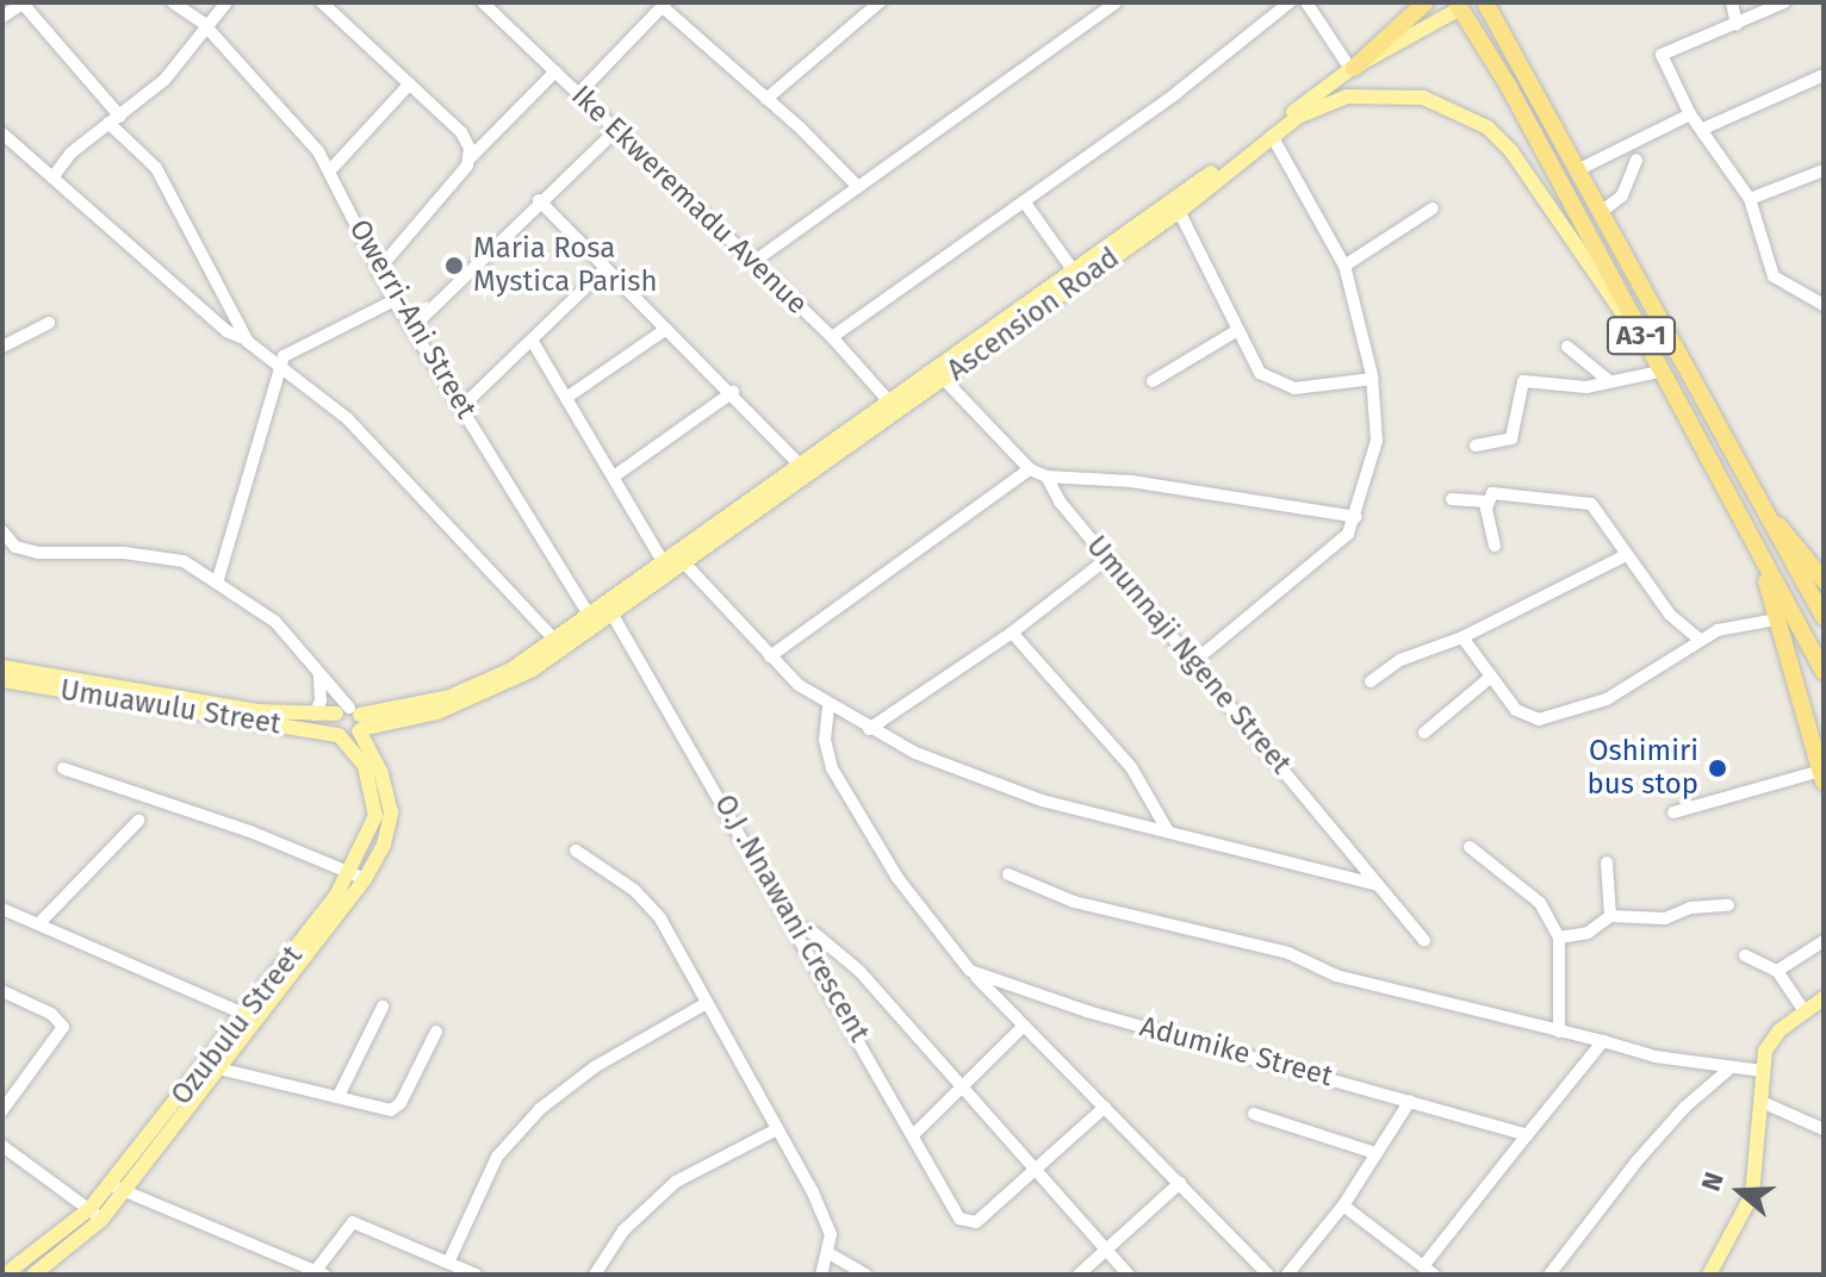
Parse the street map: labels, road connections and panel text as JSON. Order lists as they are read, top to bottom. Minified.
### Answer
{"streets":{"highway":["A3-1"],"main road":["Ascension Road","Umuawulu Street","Ozubulu Street"],"street":["Ike Ekweremadu Avenue","Owerri-Ani Street","Umunnaji Ngene Street","O.J .Nnawani Crescent","Adumike Street"]},"crossings":[["Ike Ekweremadu Avenue","Ascension Road"],["Ascension Road","Owerri-Ani Street"],["Ascension Road","A3-1"],["Ascension Road","Umuawulu Street"],["Ascension Road","O.J .Nnawani Crescent"],["Ascension Road","Ozubulu Street"],["Umuawulu Street","Ozubulu Street"]],"places":["Maria Rosa Mystica Parish","Oshimiri bus stop"],"north":"left"}
